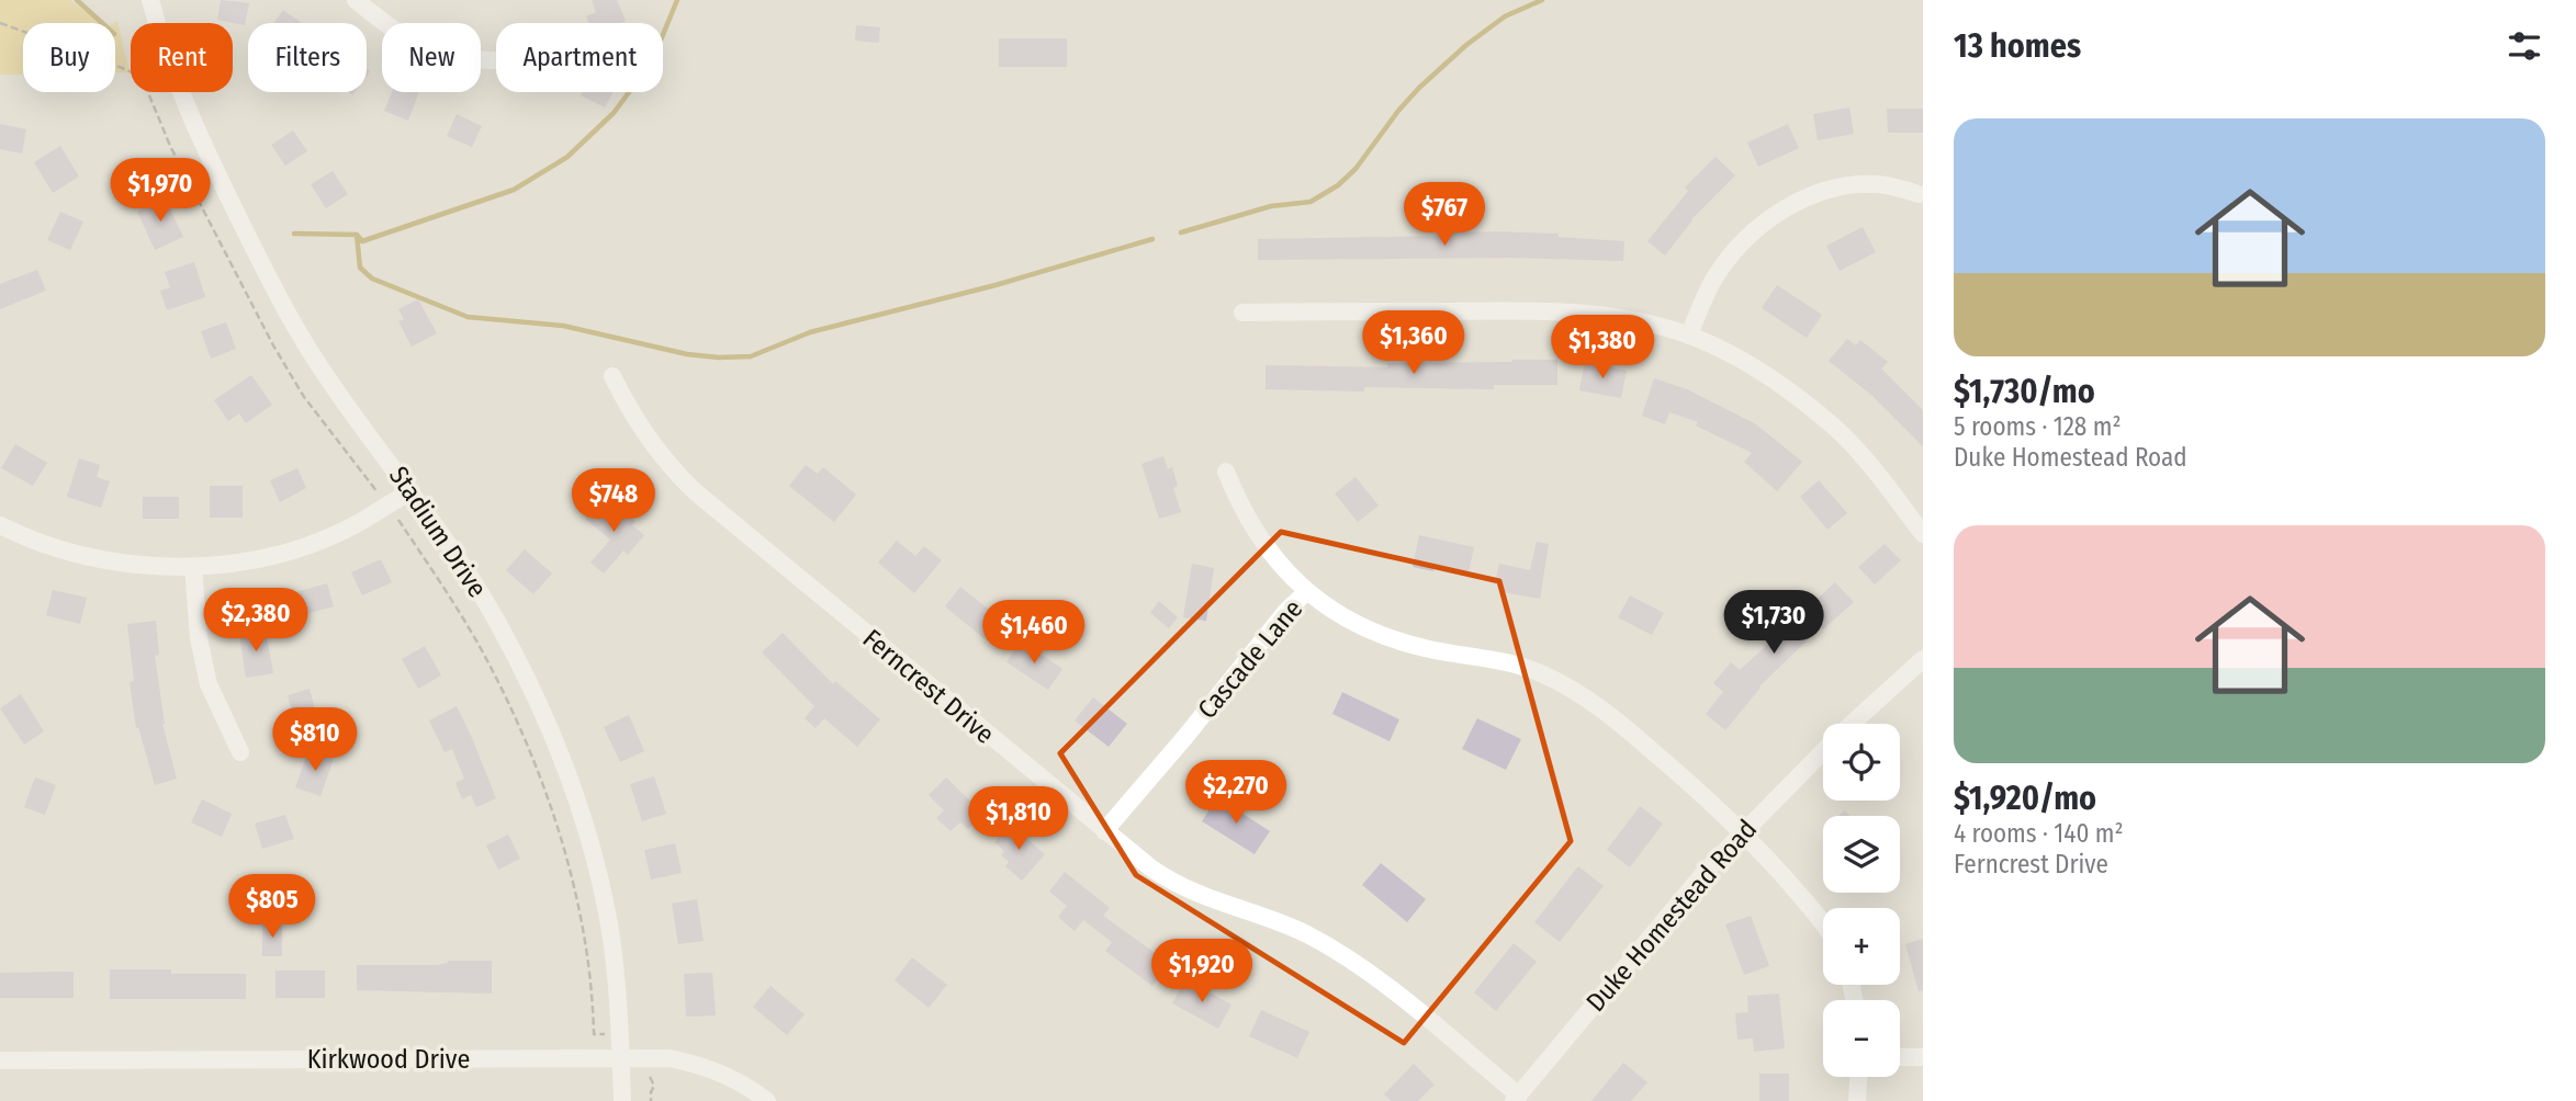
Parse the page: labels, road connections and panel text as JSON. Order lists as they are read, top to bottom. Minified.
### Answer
{"streets":{"street":["Stadium Drive","Cascade Lane","Ferncrest Drive","Duke Homestead Road","Kirkwood Drive"]},"crossings":[["Stadium Drive","Kirkwood Drive"],["Cascade Lane","Ferncrest Drive"],["Ferncrest Drive","Duke Homestead Road"]],"page":{"heading":"13 homes","chip":["Buy","Rent","Filters","New","Apartment"],"list":[{"name":"$1,730/mo","note":"5 rooms · 128 m² · Duke Homestead Road"},{"name":"$1,920/mo","note":"4 rooms · 140 m² · Ferncrest Drive"}],"price":["$1,970","$767","$1,360","$1,380","$748","$2,380","$1,730","$1,460","$810","$2,270","$1,810","$805","$1,920"],"map_buttons":["+","−"]}}
